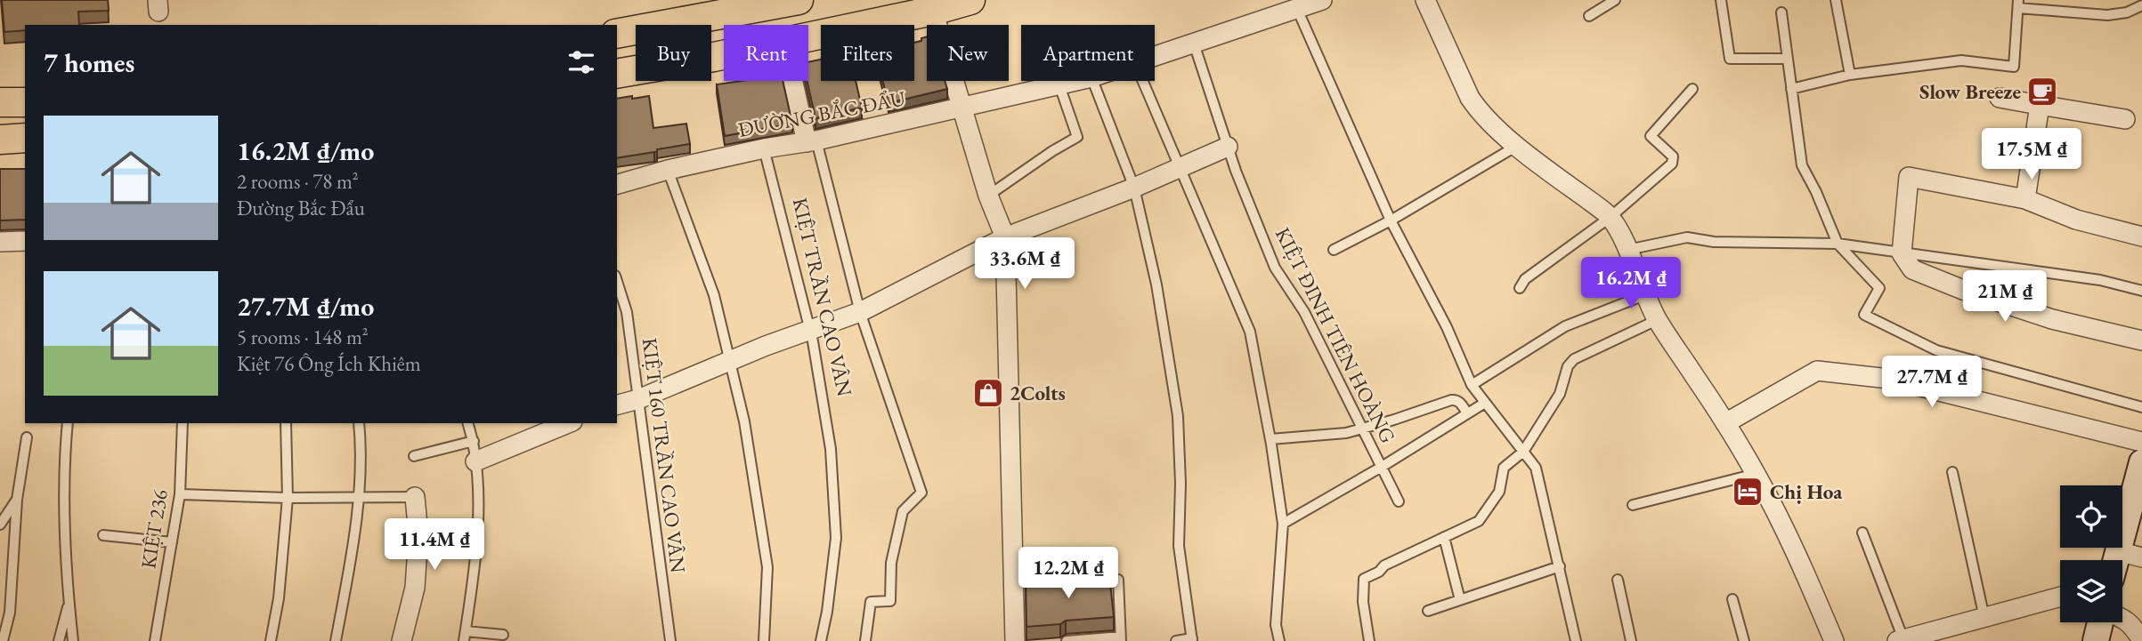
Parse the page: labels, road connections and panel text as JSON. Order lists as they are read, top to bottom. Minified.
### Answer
{"streets":{"street":["ĐƯỜNG BẮC ĐẨU"],"lane":["KIỆT TRẦN CAO VÂN","KIỆT ĐINH TIÊN HOÀNG","KIỆT 160 TRẦN CAO VÂN","KIỆT 236"]},"crossings":[["ĐƯỜNG BẮC ĐẨU","KIỆT TRẦN CAO VÂN"],["ĐƯỜNG BẮC ĐẨU","KIỆT ĐINH TIÊN HOÀNG"]],"places":{"cafe":["Slow Breeze"],"shop":["2Colts"],"hotel":["Chị Hoa"]},"page":{"chip":["Buy","Rent","Filters","New","Apartment"],"heading":"7 homes","list":[{"name":"16.2M ₫/mo","note":"2 rooms · 78 m² · Đường Bắc Đẩu"},{"name":"27.7M ₫/mo","note":"5 rooms · 148 m² · Kiệt 76 Ông Ích Khiêm"}],"price":["17.5M ₫","33.6M ₫","16.2M ₫","21M ₫","27.7M ₫","11.4M ₫","12.2M ₫"]}}
